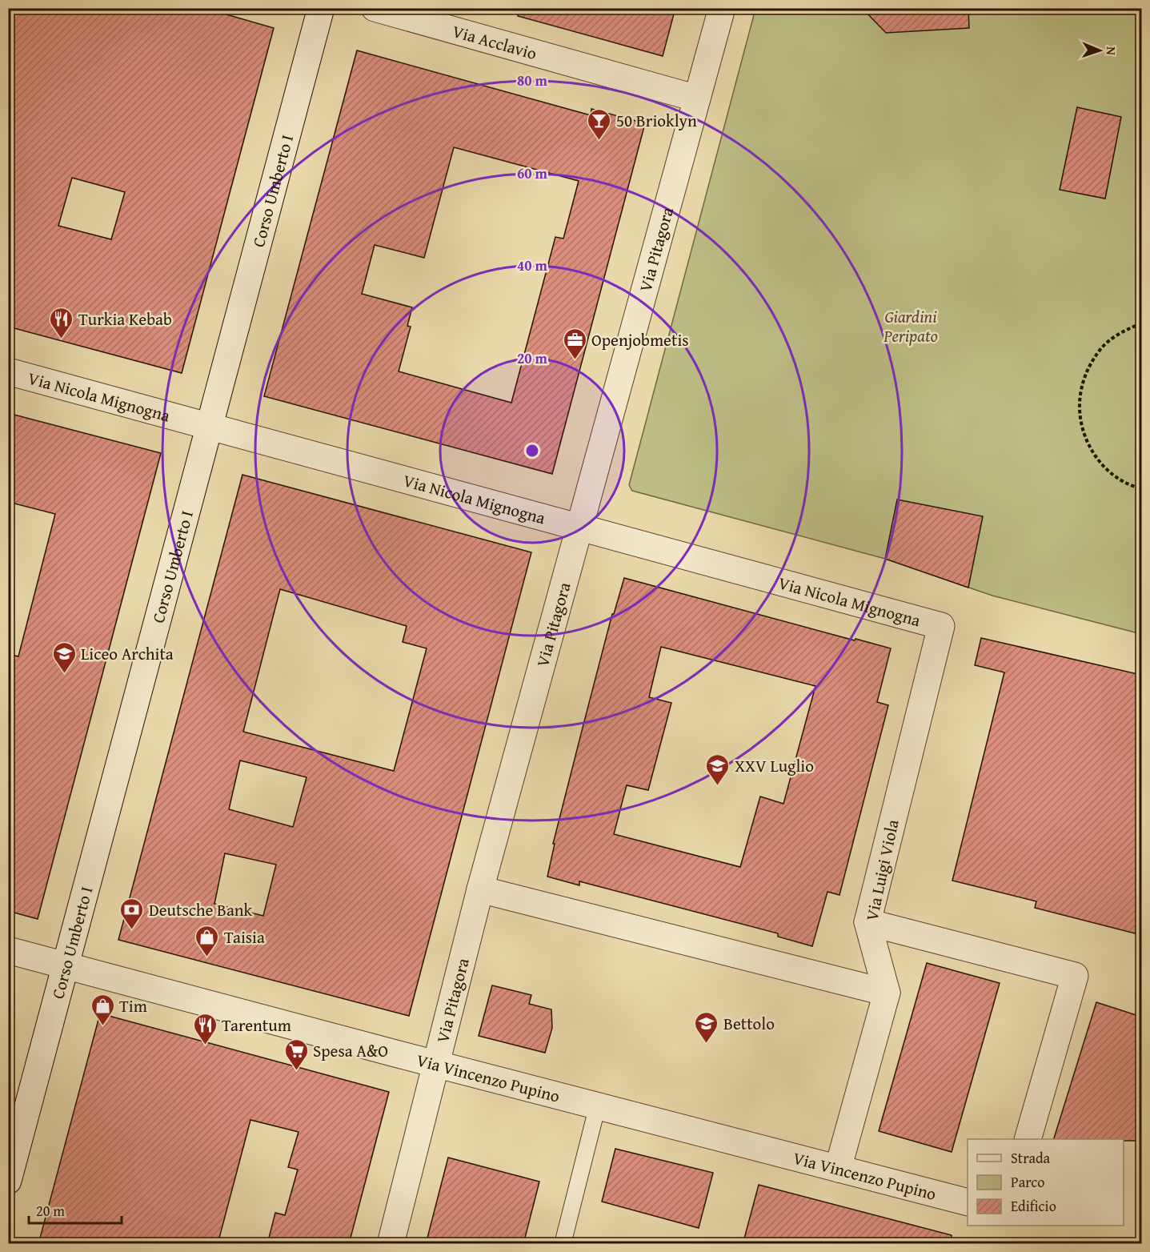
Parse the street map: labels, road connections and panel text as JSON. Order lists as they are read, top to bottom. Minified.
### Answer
{"streets":{"street":["Via Acclavio","Corso Umberto I","Via Pitagora","Via Nicola Mignogna","Via Luigi Viola","Via Vincenzo Pupino"]},"crossings":[["Via Acclavio","Via Pitagora"],["Corso Umberto I","Via Nicola Mignogna"],["Corso Umberto I","Via Vincenzo Pupino"],["Via Pitagora","Via Nicola Mignogna"],["Via Pitagora","Via Vincenzo Pupino"],["Via Nicola Mignogna","Via Luigi Viola"]],"parks":["Giardini Peripato"],"places":{"bar":["50 Brioklyn"],"restaurant":["Turkia Kebab","Tarentum"],"office":["Openjobmetis"],"school or university":["Liceo Archita","XXV Luglio","Bettolo"],"bank":["Deutsche Bank"],"shop":["Taisia","Tim"],"supermarket":["Spesa A&O"]},"legend":["Strada","Parco","Edificio"],"scale_bar":"20 m","north":"right","rings":["80 m","60 m","40 m","20 m"]}
